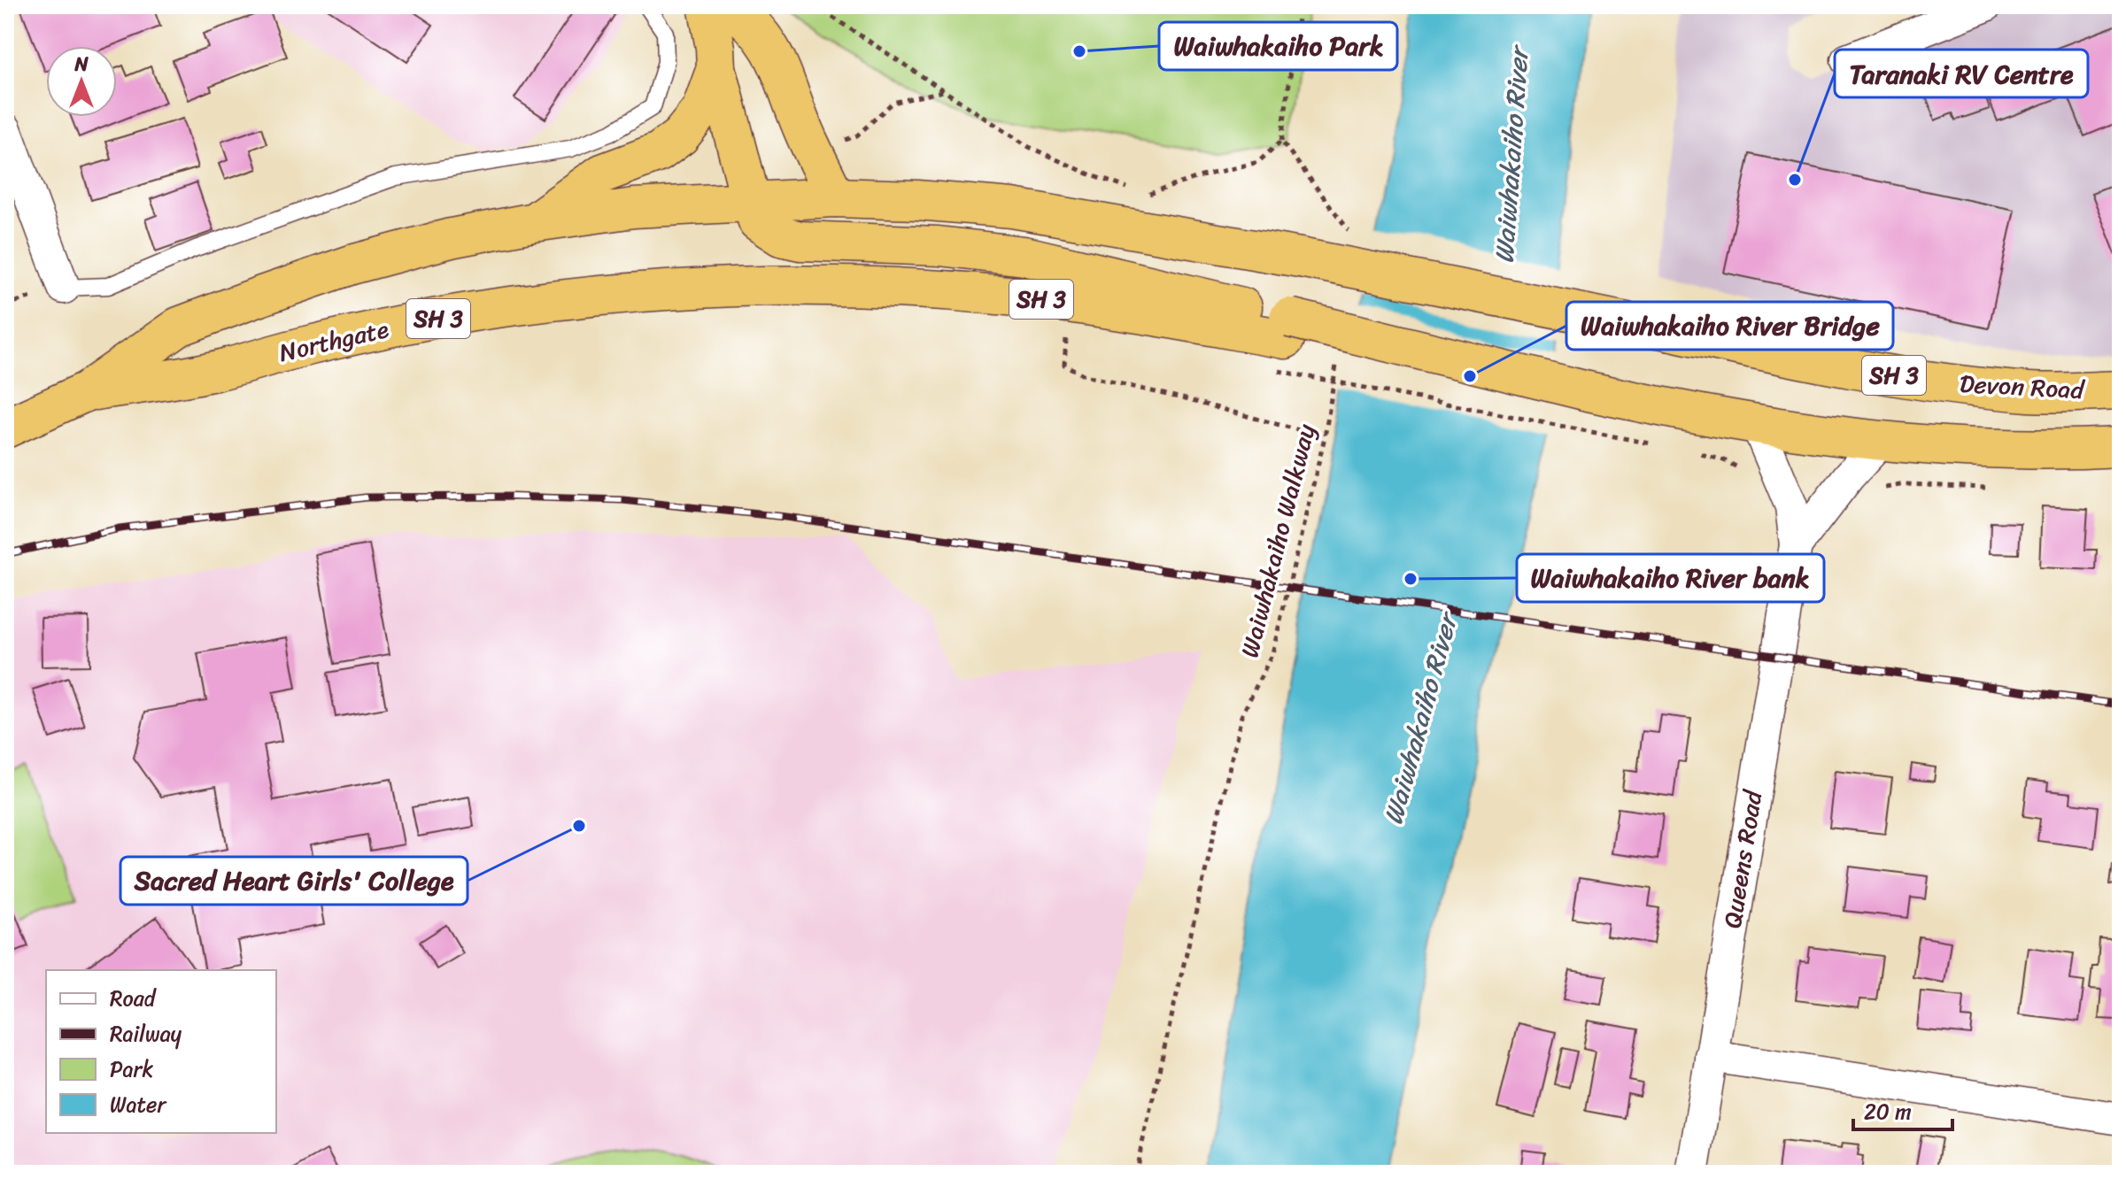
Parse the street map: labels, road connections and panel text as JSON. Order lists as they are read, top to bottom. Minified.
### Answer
{"streets":{"highway":["SH 3","Northgate","Devon Road"],"street":["Queens Road"],"path":["Waiwhakaiho Walkway"]},"crossings":[["SH 3","Northgate"],["SH 3","Devon Road"]],"water":["Waiwhakaiho River"],"places":["Waiwhakaiho Park","Taranaki RV Centre","Waiwhakaiho River Bridge","Waiwhakaiho River bank","Sacred Heart Girls' College"],"legend":["Road","Railway","Park","Water"],"scale_bar":"20 m","north":"top"}
